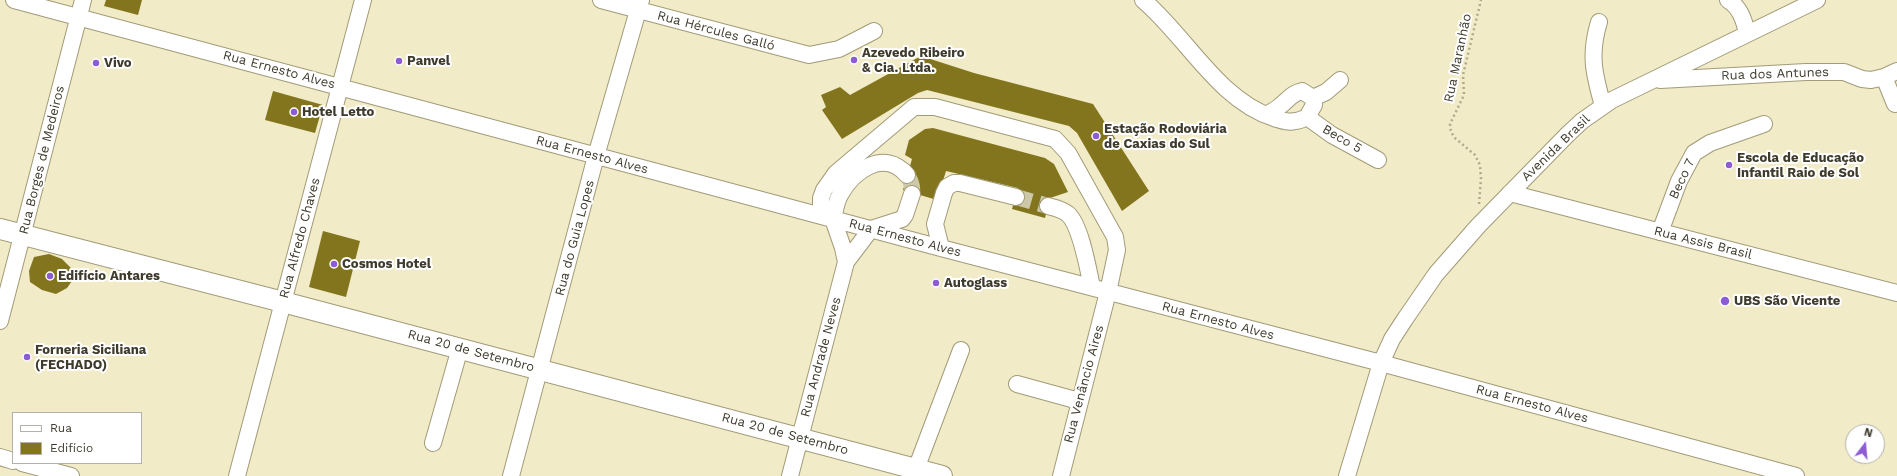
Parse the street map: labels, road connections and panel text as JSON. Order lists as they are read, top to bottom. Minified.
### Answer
{"streets":{"main road":["Rua 20 de Setembro"],"street":["Rua Hércules Galló","Rua Ernesto Alves","Rua dos Antunes","Beco 5","Avenida Brasil","Rua Borges de Medeiros","Beco 7","Rua Alfredo Chaves","Rua do Guia Lopes","Rua Assis Brasil","Rua Andrade Neves","Rua Venâncio Aires"],"path":["Rua Maranhão"]},"crossings":[["Rua Hércules Galló","Rua do Guia Lopes"],["Rua Maranhão","Avenida Brasil"],["Rua Ernesto Alves","Avenida Brasil"],["Rua Ernesto Alves","Rua Borges de Medeiros"],["Rua Ernesto Alves","Rua Alfredo Chaves"],["Rua Ernesto Alves","Rua do Guia Lopes"],["Rua Ernesto Alves","Rua Andrade Neves"],["Rua Ernesto Alves","Rua Venâncio Aires"],["Rua dos Antunes","Avenida Brasil"],["Avenida Brasil","Rua Assis Brasil"],["Rua Borges de Medeiros","Rua 20 de Setembro"],["Beco 7","Rua Assis Brasil"],["Rua Alfredo Chaves","Rua 20 de Setembro"],["Rua do Guia Lopes","Rua 20 de Setembro"],["Rua 20 de Setembro","Rua Andrade Neves"],["Rua Andrade Neves","Rua Venâncio Aires"]],"places":["Azevedo Ribeiro & Cia. Ltda.","Panvel","Vivo","Hotel Letto","Estação Rodoviária de Caxias do Sul","Escola de Educação Infantil Raio de Sol","Cosmos Hotel","Edifício Antares","Autoglass","UBS São Vicente","Forneria Siciliana (FECHADO)"],"legend":["Rua","Edifício"],"north":"top"}
